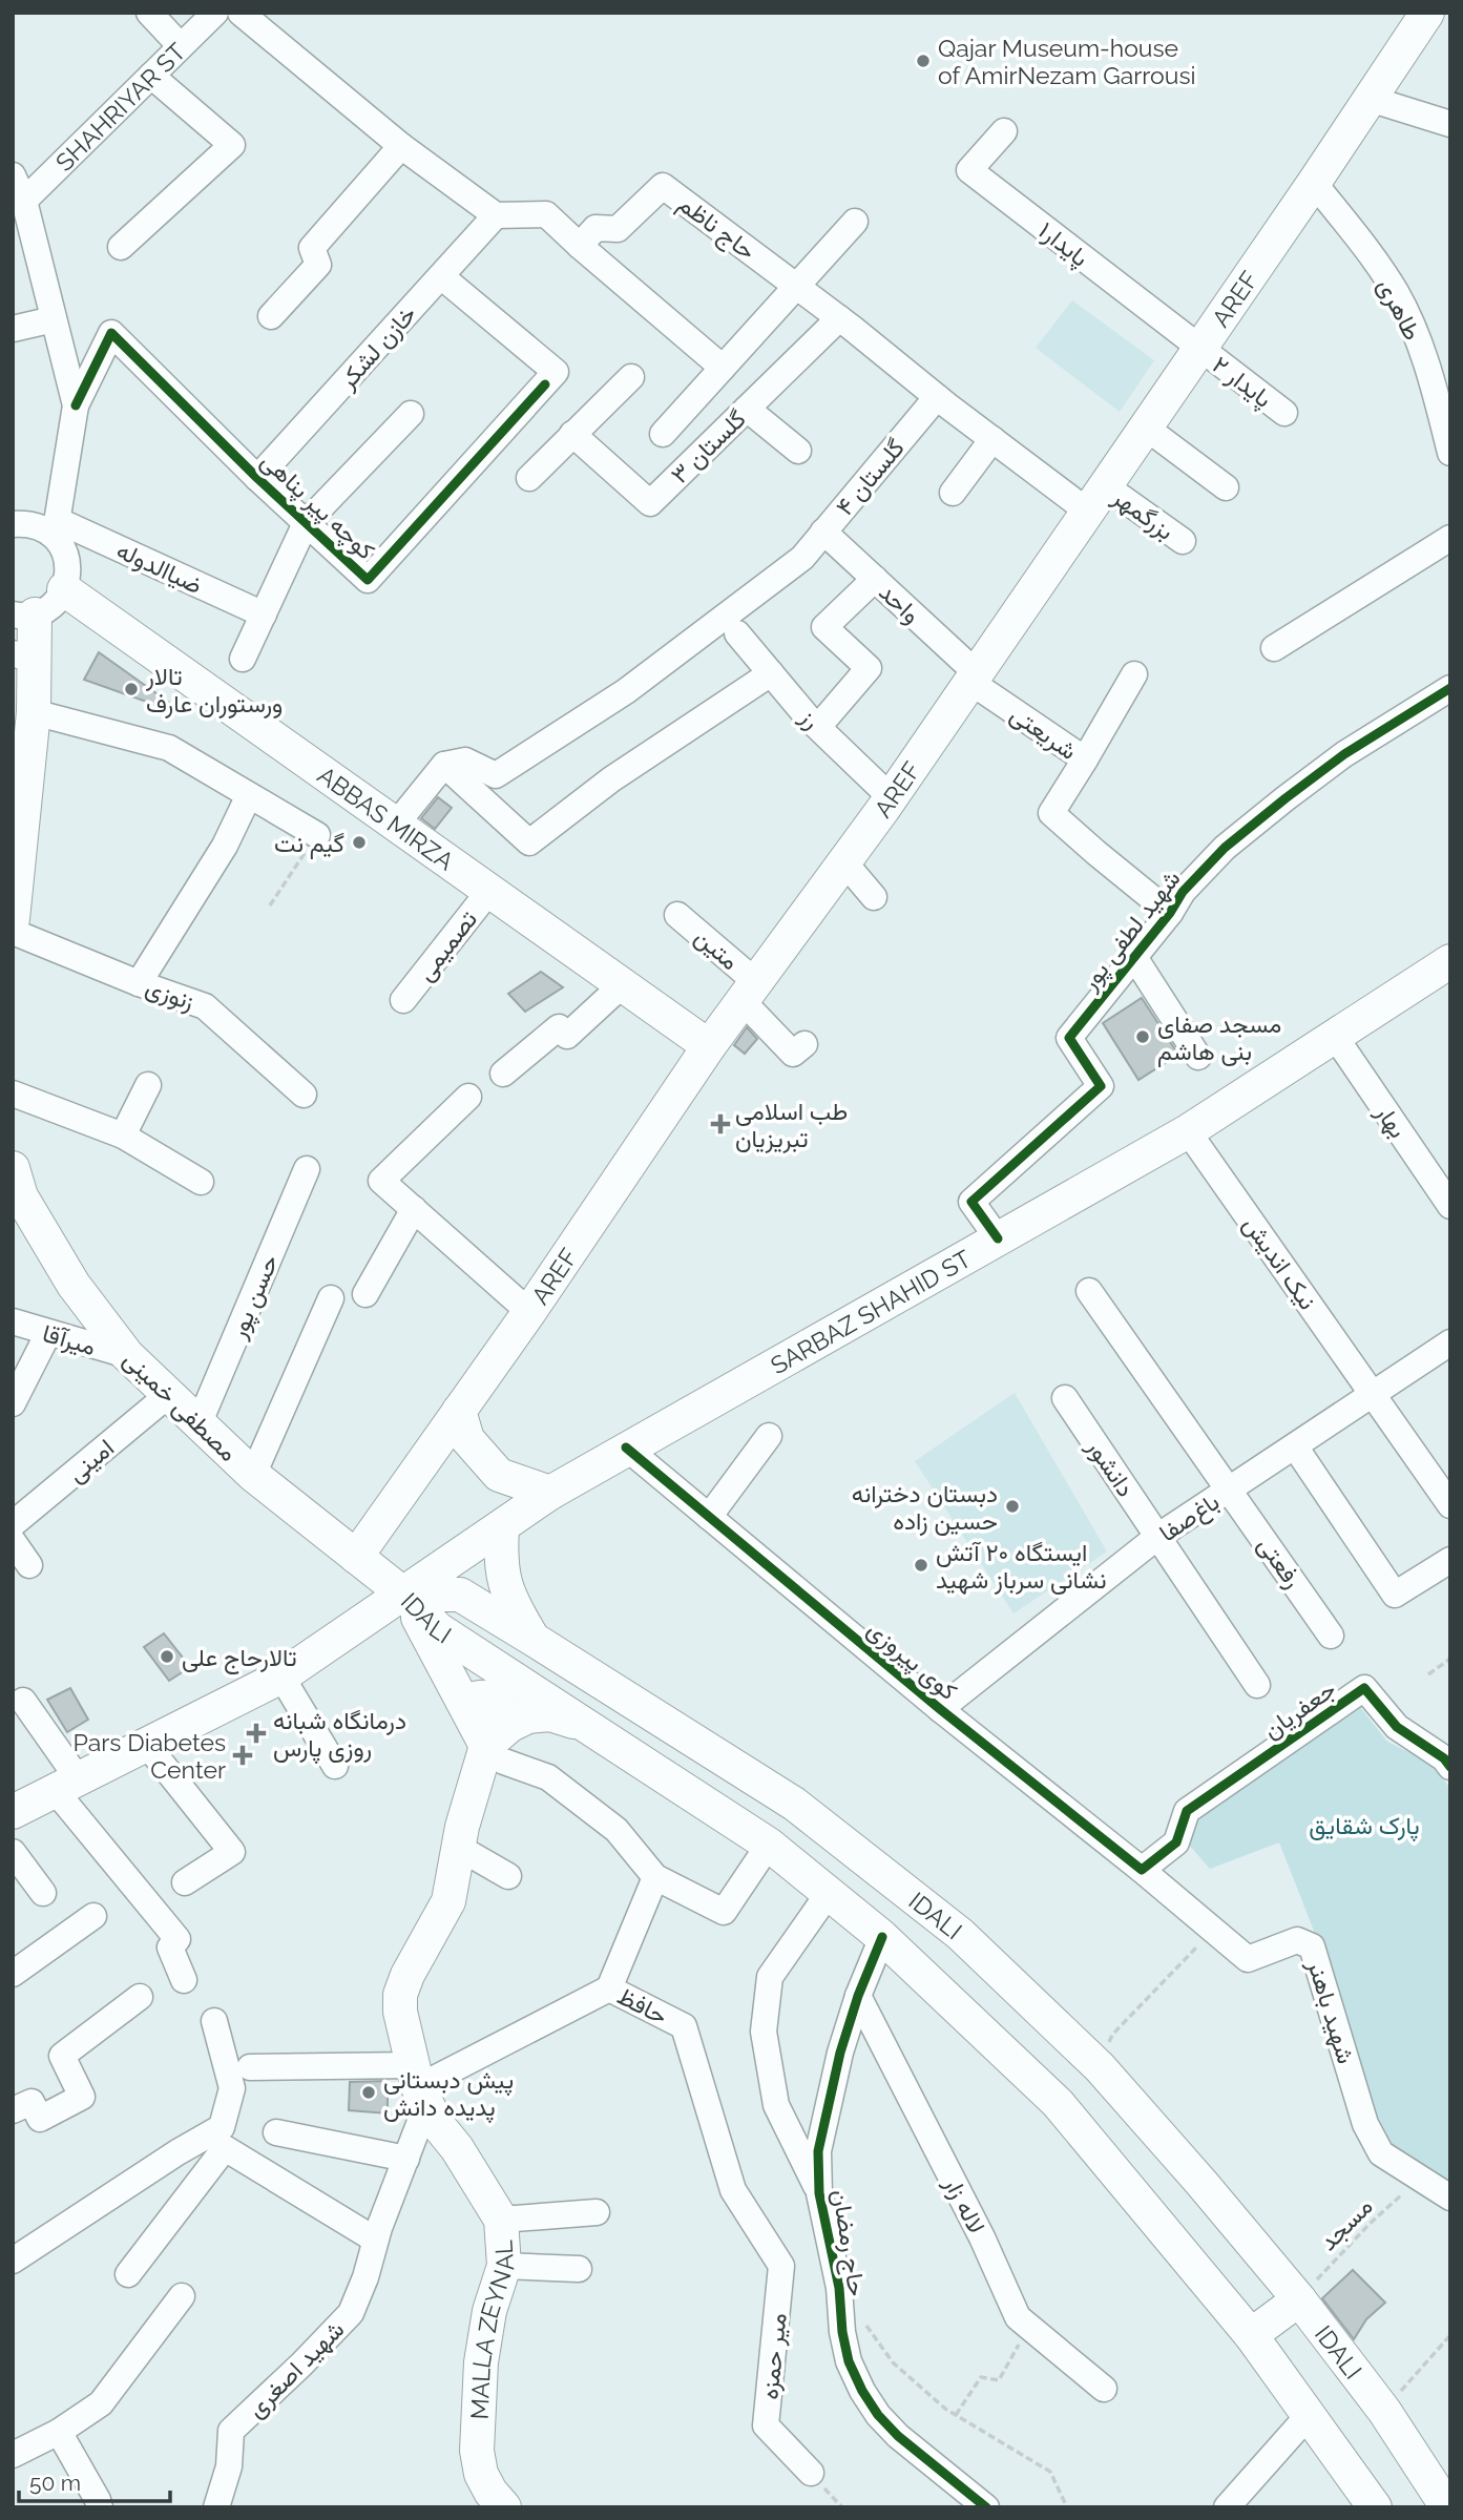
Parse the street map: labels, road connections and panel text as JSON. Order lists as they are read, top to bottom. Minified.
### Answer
{"streets":{"main road":["AREF","ABBAS MIRZA","SARBAZ SHAHID ST","مصطفی خمینی","IDALI","MALLA ZEYNAL"],"street":["SHAHRIYAR ST","حاج ناظم","پایدار۱","طاهری","خازن لشکر","پایدار ۲","گلستان ۳","گلستان ۴","کوچه پیر پناهی","بزرگمهر","ضیاالدوله","واحد","رز","شریعتی","شهید لطفی پور","تصمیمی","متین","زنوزی","بهار","نیک اندیش","حسن پور","میرآقا","امینی","دانشور","باغ‌صفا","رفعتی","کوی پیروزی","جعفریان","حافظ","شهید باهنر","لاله زار","حاج رمضان","میر حمزه","شهید اصغری"],"path":["مسجد"]},"crossings":[["حاج ناظم","AREF"],["حاج ناظم","گلستان ۳"],["حاج ناظم","گلستان ۴"],["حاج ناظم","بزرگمهر"],["پایدار۱","AREF"],["پایدار۱","پایدار ۲"],["AREF","طاهری"],["AREF","پایدار ۲"],["AREF","بزرگمهر"],["AREF","واحد"],["AREF","رز"],["AREF","شریعتی"],["AREF","ABBAS MIRZA"],["AREF","متین"],["AREF","مصطفی خمینی"],["خازن لشکر","کوچه پیر پناهی"],["گلستان ۴","واحد"],["گلستان ۴","رز"],["واحد","شریعتی"],["شریعتی","شهید لطفی پور"],["ABBAS MIRZA","تصمیمی"],["شهید لطفی پور","SARBAZ SHAHID ST"],["بهار","SARBAZ SHAHID ST"],["نیک اندیش","SARBAZ SHAHID ST"],["نیک اندیش","باغ‌صفا"],["حسن پور","مصطفی خمینی"],["SARBAZ SHAHID ST","مصطفی خمینی"],["SARBAZ SHAHID ST","IDALI"],["SARBAZ SHAHID ST","کوی پیروزی"],["میرآقا","مصطفی خمینی"],["مصطفی خمینی","امینی"],["مصطفی خمینی","IDALI"],["دانشور","باغ‌صفا"],["باغ‌صفا","رفعتی"],["باغ‌صفا","کوی پیروزی"],["IDALI","مسجد"],["IDALI","حاج رمضان"],["کوی پیروزی","جعفریان"],["کوی پیروزی","شهید باهنر"],["جعفریان","شهید باهنر"],["حافظ","میر حمزه"],["شهید باهنر","مسجد"],["لاله زار","حاج رمضان"],["MALLA ZEYNAL","شهید اصغری"]],"parks":["پارک شقایق"],"places":{"other":["Qajar Museum-house of AmirNezam Garrousi","تالار ورستوران عارف","گیم نت","مسجد صفای بنی هاشم","دبستان دخترانه حسین زاده","ایستگاه ۲۰ آتش نشانی سرباز شهید","تالارحاج علی","پیش دبستانی پدیده دانش"],"health":["طب اسلامی تبریزیان","درمانگاه شبانه روزی پارس","Pars Diabetes Center"]},"scale_bar":"50 m"}
